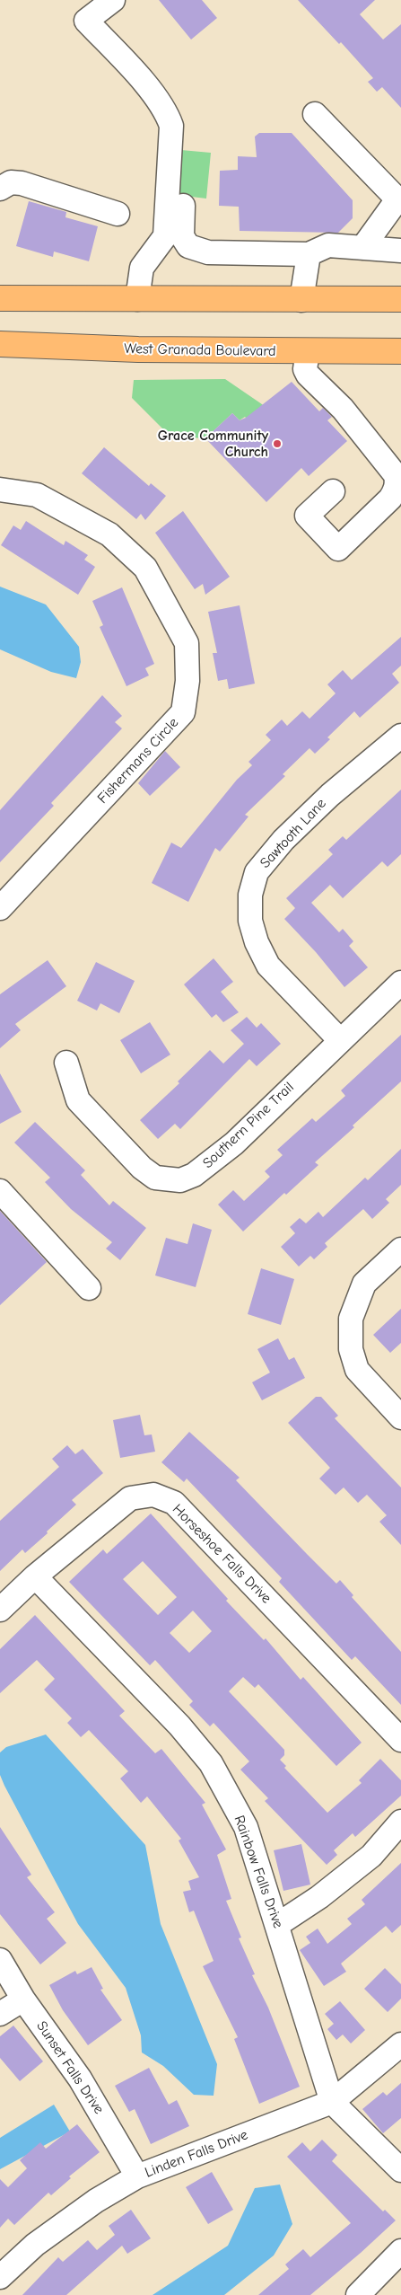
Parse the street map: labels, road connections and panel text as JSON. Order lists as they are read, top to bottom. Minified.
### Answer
{"streets":{"main road":["West Granada Boulevard"],"street":["Fishermans Circle","Sawtooth Lane","Southern Pine Trail","Horseshoe Falls Drive","Rainbow Falls Drive","Sunset Falls Drive","Linden Falls Drive"]},"crossings":[["Sawtooth Lane","Southern Pine Trail"],["Horseshoe Falls Drive","Rainbow Falls Drive"],["Rainbow Falls Drive","Linden Falls Drive"],["Sunset Falls Drive","Linden Falls Drive"]],"places":["Grace Community Church"]}
